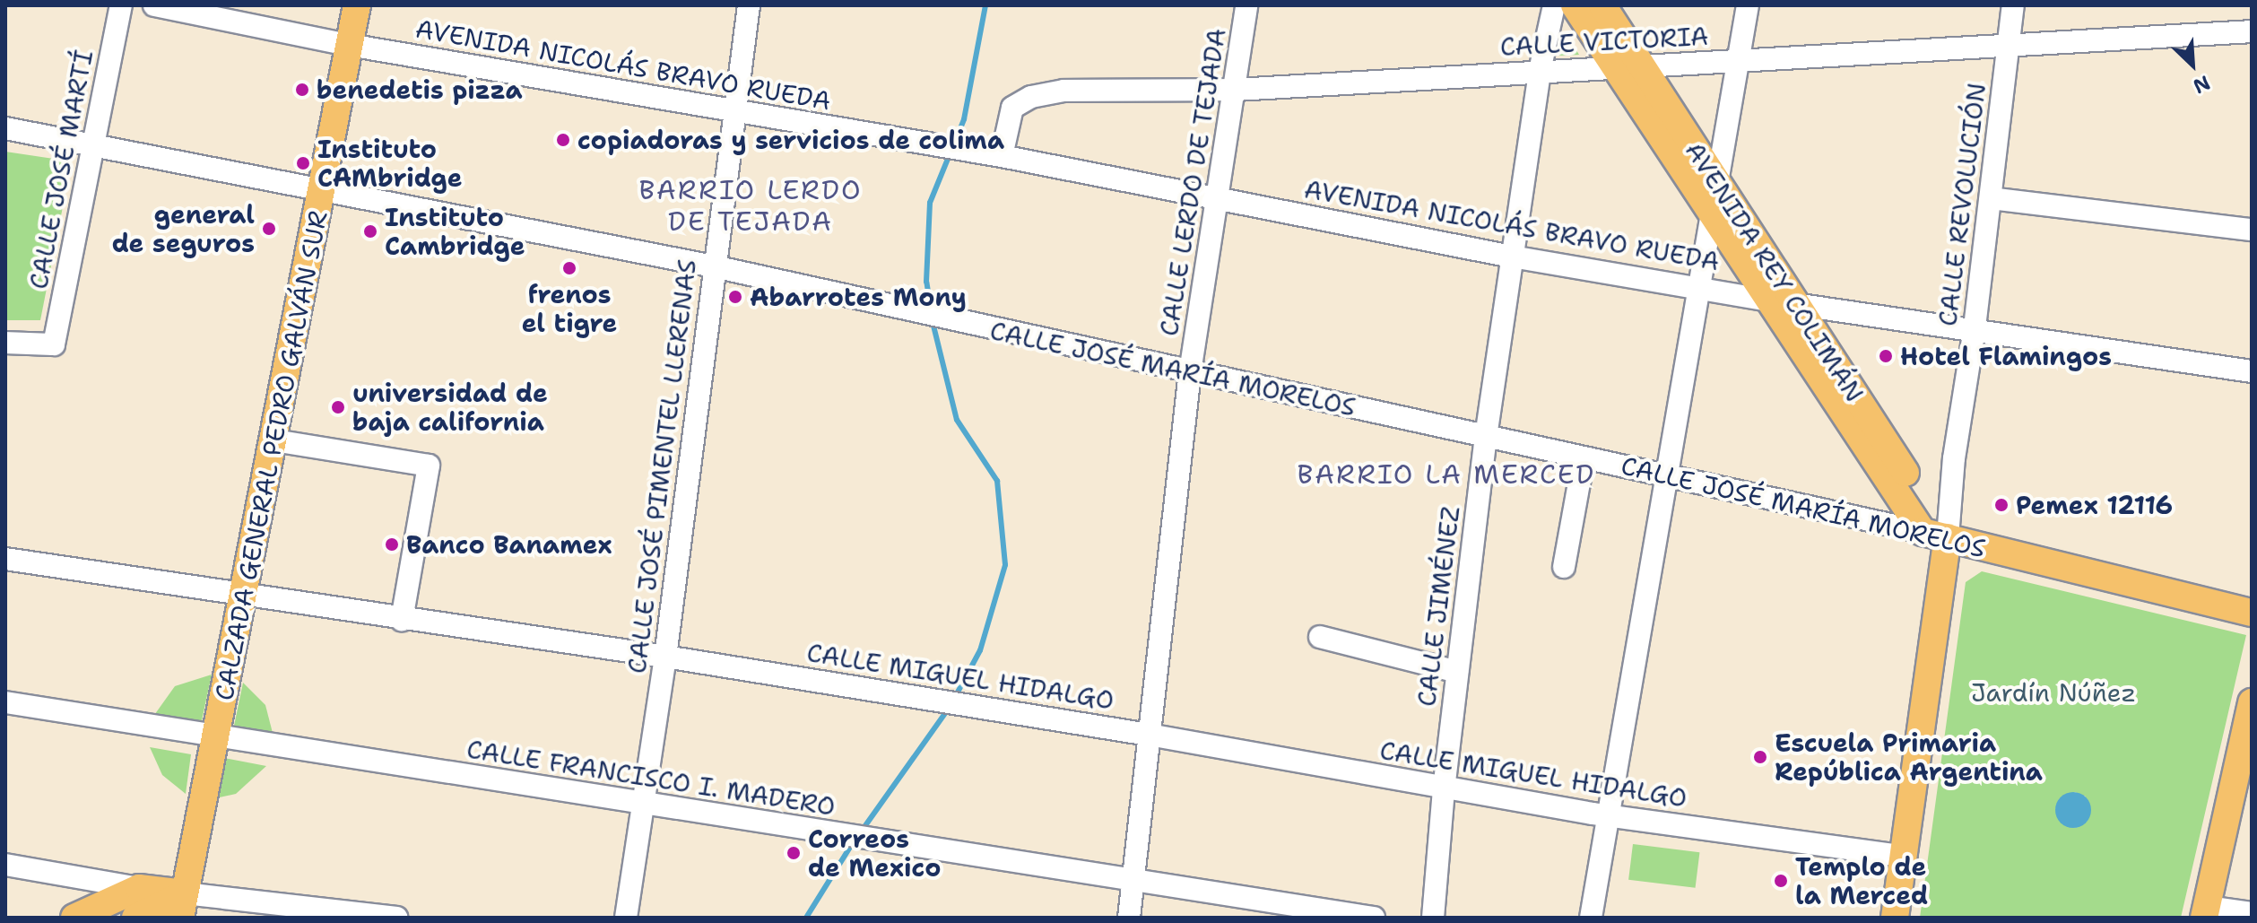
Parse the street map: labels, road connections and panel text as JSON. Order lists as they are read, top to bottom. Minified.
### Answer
{"streets":{"main road":["AVENIDA REY COLIMÁN","CALLE JOSÉ MARÍA MORELOS","CALZADA GENERAL PEDRO GALVÁN SUR"],"street":["CALLE VICTORIA","AVENIDA NICOLÁS BRAVO RUEDA","CALLE JOSÉ MARTÍ","CALLE LERDO DE TEJADA","CALLE REVOLUCIÓN","CALLE JOSÉ PIMENTEL LLERENAS","CALLE JIMÉNEZ","CALLE MIGUEL HIDALGO","CALLE FRANCISCO I. MADERO"]},"crossings":[["CALLE VICTORIA","AVENIDA NICOLÁS BRAVO RUEDA"],["CALLE VICTORIA","CALLE LERDO DE TEJADA"],["CALLE VICTORIA","CALLE REVOLUCIÓN"],["CALLE VICTORIA","AVENIDA REY COLIMÁN"],["CALLE VICTORIA","CALLE JIMÉNEZ"],["AVENIDA NICOLÁS BRAVO RUEDA","CALLE LERDO DE TEJADA"],["AVENIDA NICOLÁS BRAVO RUEDA","CALLE REVOLUCIÓN"],["AVENIDA NICOLÁS BRAVO RUEDA","AVENIDA REY COLIMÁN"],["AVENIDA NICOLÁS BRAVO RUEDA","CALZADA GENERAL PEDRO GALVÁN SUR"],["AVENIDA NICOLÁS BRAVO RUEDA","CALLE JOSÉ PIMENTEL LLERENAS"],["AVENIDA NICOLÁS BRAVO RUEDA","CALLE JIMÉNEZ"],["CALLE JOSÉ MARTÍ","CALLE JOSÉ MARÍA MORELOS"],["CALLE LERDO DE TEJADA","CALLE JOSÉ MARÍA MORELOS"],["CALLE LERDO DE TEJADA","CALLE MIGUEL HIDALGO"],["CALLE LERDO DE TEJADA","CALLE FRANCISCO I. MADERO"],["CALLE REVOLUCIÓN","AVENIDA REY COLIMÁN"],["CALLE REVOLUCIÓN","CALLE JOSÉ MARÍA MORELOS"],["AVENIDA REY COLIMÁN","CALLE JOSÉ MARÍA MORELOS"],["CALLE JOSÉ MARÍA MORELOS","CALZADA GENERAL PEDRO GALVÁN SUR"],["CALLE JOSÉ MARÍA MORELOS","CALLE JOSÉ PIMENTEL LLERENAS"],["CALLE JOSÉ MARÍA MORELOS","CALLE JIMÉNEZ"],["CALZADA GENERAL PEDRO GALVÁN SUR","CALLE MIGUEL HIDALGO"],["CALZADA GENERAL PEDRO GALVÁN SUR","CALLE FRANCISCO I. MADERO"],["CALLE JOSÉ PIMENTEL LLERENAS","CALLE MIGUEL HIDALGO"],["CALLE JOSÉ PIMENTEL LLERENAS","CALLE FRANCISCO I. MADERO"],["CALLE JIMÉNEZ","CALLE MIGUEL HIDALGO"]],"districts":["BARRIO LERDO DE TEJADA","BARRIO LA MERCED"],"parks":["Jardín Núñez"],"places":["benedetis pizza","copiadoras y servicios de colima","Instituto CAMbridge","general de seguros","Instituto Cambridge","frenos el tigre","Abarrotes Mony","Hotel Flamingos","universidad de baja california","Pemex 12116","Banco Banamex","Escuela Primaria República Argentina","Correos de Mexico","Templo de la Merced"],"north":"bottom right"}
